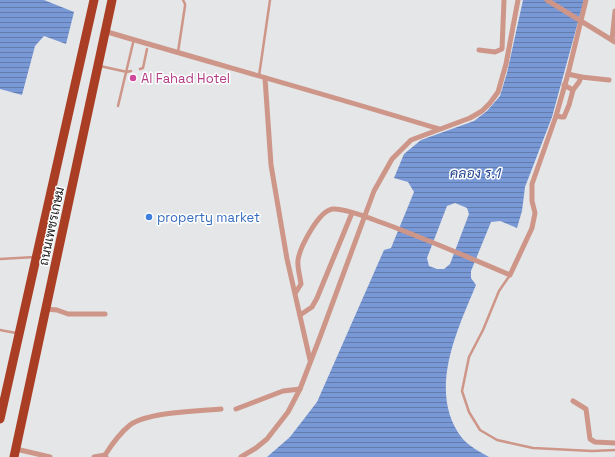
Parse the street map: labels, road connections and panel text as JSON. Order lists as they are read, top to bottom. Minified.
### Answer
{"streets":{"highway":["ถนนเพชรเกษม"]},"water":["คลอง ร.1"],"places":["Al Fahad Hotel","property market"]}
